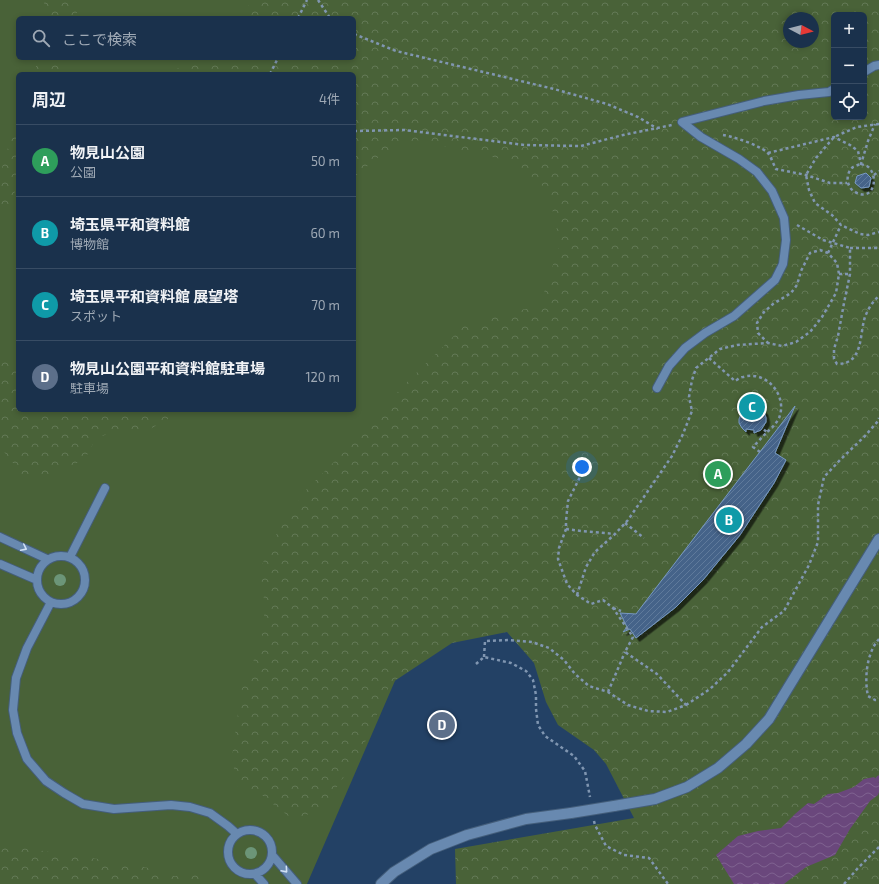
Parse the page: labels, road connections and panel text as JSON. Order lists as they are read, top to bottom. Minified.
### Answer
{"north":"right","page":{"map_buttons":["+","−"],"search":"ここで検索","heading":["周辺","4件"],"list":[{"mark":"A","name":"物見山公園","note":"公園","value":"50 m"},{"mark":"B","name":"埼玉県平和資料館","note":"博物館","value":"60 m"},{"mark":"C","name":"埼玉県平和資料館 展望塔","note":"スポット","value":"70 m"},{"mark":"D","name":"物見山公園平和資料館駐車場","note":"駐車場","value":"120 m"}],"pins":["C","A","B","D"]}}
